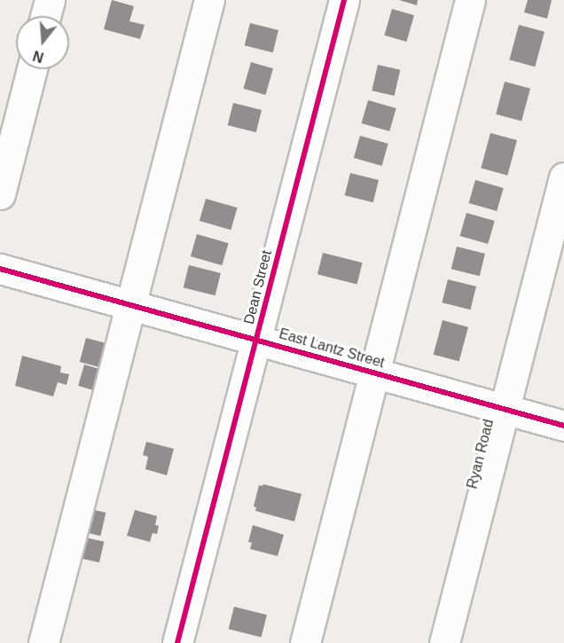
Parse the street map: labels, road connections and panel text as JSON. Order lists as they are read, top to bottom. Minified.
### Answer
{"streets":{"street":["Dean Street","East Lantz Street","Ryan Road"]},"crossings":[["Dean Street","East Lantz Street"],["East Lantz Street","Ryan Road"]],"north":"bottom"}
